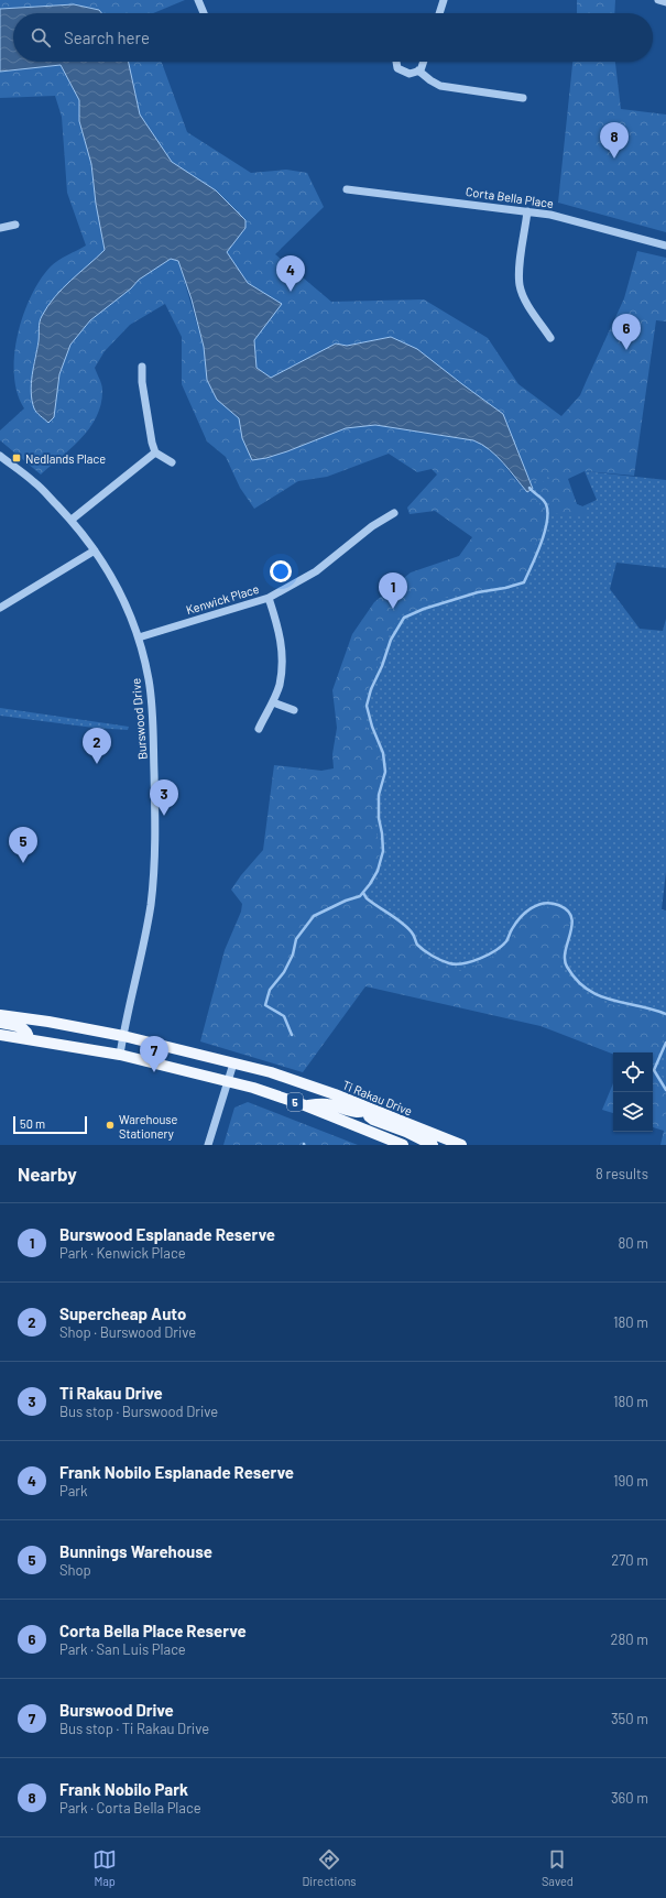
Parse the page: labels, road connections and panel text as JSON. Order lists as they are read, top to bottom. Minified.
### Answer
{"streets":{"main road":["Ti Rakau Drive","5"],"street":["Corta Bella Place","Kenwick Place","Burswood Drive"]},"crossings":[["Kenwick Place","Burswood Drive"],["Burswood Drive","Ti Rakau Drive"],["Burswood Drive","5"]],"places":{"transit":["Nedlands Place"],"other":["Warehouse Stationery"]},"scale_bar":"50 m","page":{"search":"Search here","pins":["8","4","6","1","2","3","5","7"],"scale":"50 m","heading":["Nearby","8 results"],"list":[{"mark":"1","name":"Burswood Esplanade Reserve","note":"Park · Kenwick Place","value":"80 m"},{"mark":"2","name":"Supercheap Auto","note":"Shop · Burswood Drive","value":"180 m"},{"mark":"3","name":"Ti Rakau Drive","note":"Bus stop · Burswood Drive","value":"180 m"},{"mark":"4","name":"Frank Nobilo Esplanade Reserve","note":"Park","value":"190 m"},{"mark":"5","name":"Bunnings Warehouse","note":"Shop","value":"270 m"},{"mark":"6","name":"Corta Bella Place Reserve","note":"Park · San Luis Place","value":"280 m"},{"mark":"7","name":"Burswood Drive","note":"Bus stop · Ti Rakau Drive","value":"350 m"},{"mark":"8","name":"Frank Nobilo Park","note":"Park · Corta Bella Place","value":"360 m"}],"nav":["Map","Directions","Saved"]}}
